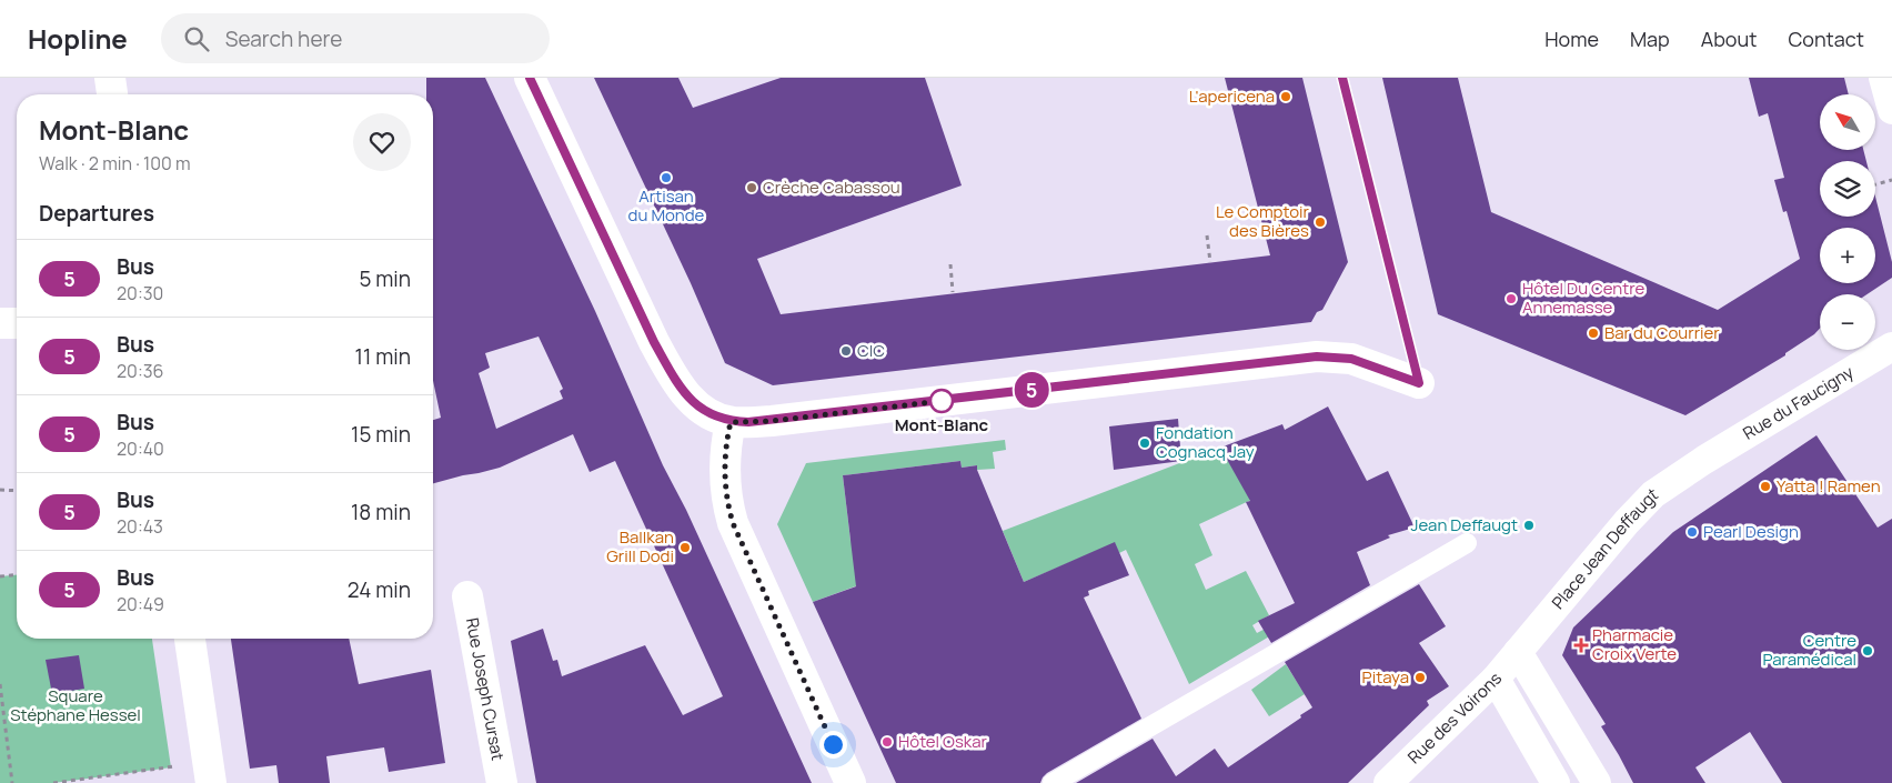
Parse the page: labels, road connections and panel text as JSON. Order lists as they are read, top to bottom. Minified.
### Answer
{"streets":{"street":["Rue du Faucigny","Place Jean Deffaugt","Rue Joseph Cursat","Rue des Voirons"]},"crossings":[["Rue du Faucigny","Place Jean Deffaugt"],["Place Jean Deffaugt","Rue des Voirons"]],"parks":["Square Stéphane Hessel"],"places":{"other":["L'apericena","Artisan du Monde","Crèche Cabassou","Le Comptoir des Bières","Hôtel Du Centre Annemasse","Bar du Courrier","CIC","Mont-Blanc","Fondation Cognacq Jay","Yatta ! Ramen","Jean Deffaugt","Pearl Design","Ballkan Grill Dodi","Centre Paramédical","Pitaya","Hôtel Oskar"],"health":["Pharmacie Croix Verte"]},"lines":["bus line 5"],"north":"top left","page":{"header":"Hopline","search":"Search here","nav":["Home","Map","About","Contact"],"on_map":"5","map_buttons":["+","−"],"heading":[["Mont-Blanc","Walk · 2 min · 100 m"],"Departures"],"list":[{"mark":"5","name":"Bus","note":"20:30","value":"5 min"},{"mark":"5","name":"Bus","note":"20:36","value":"11 min"},{"mark":"5","name":"Bus","note":"20:40","value":"15 min"},{"mark":"5","name":"Bus","note":"20:43","value":"18 min"},{"mark":"5","name":"Bus","note":"20:49","value":"24 min"}]}}
